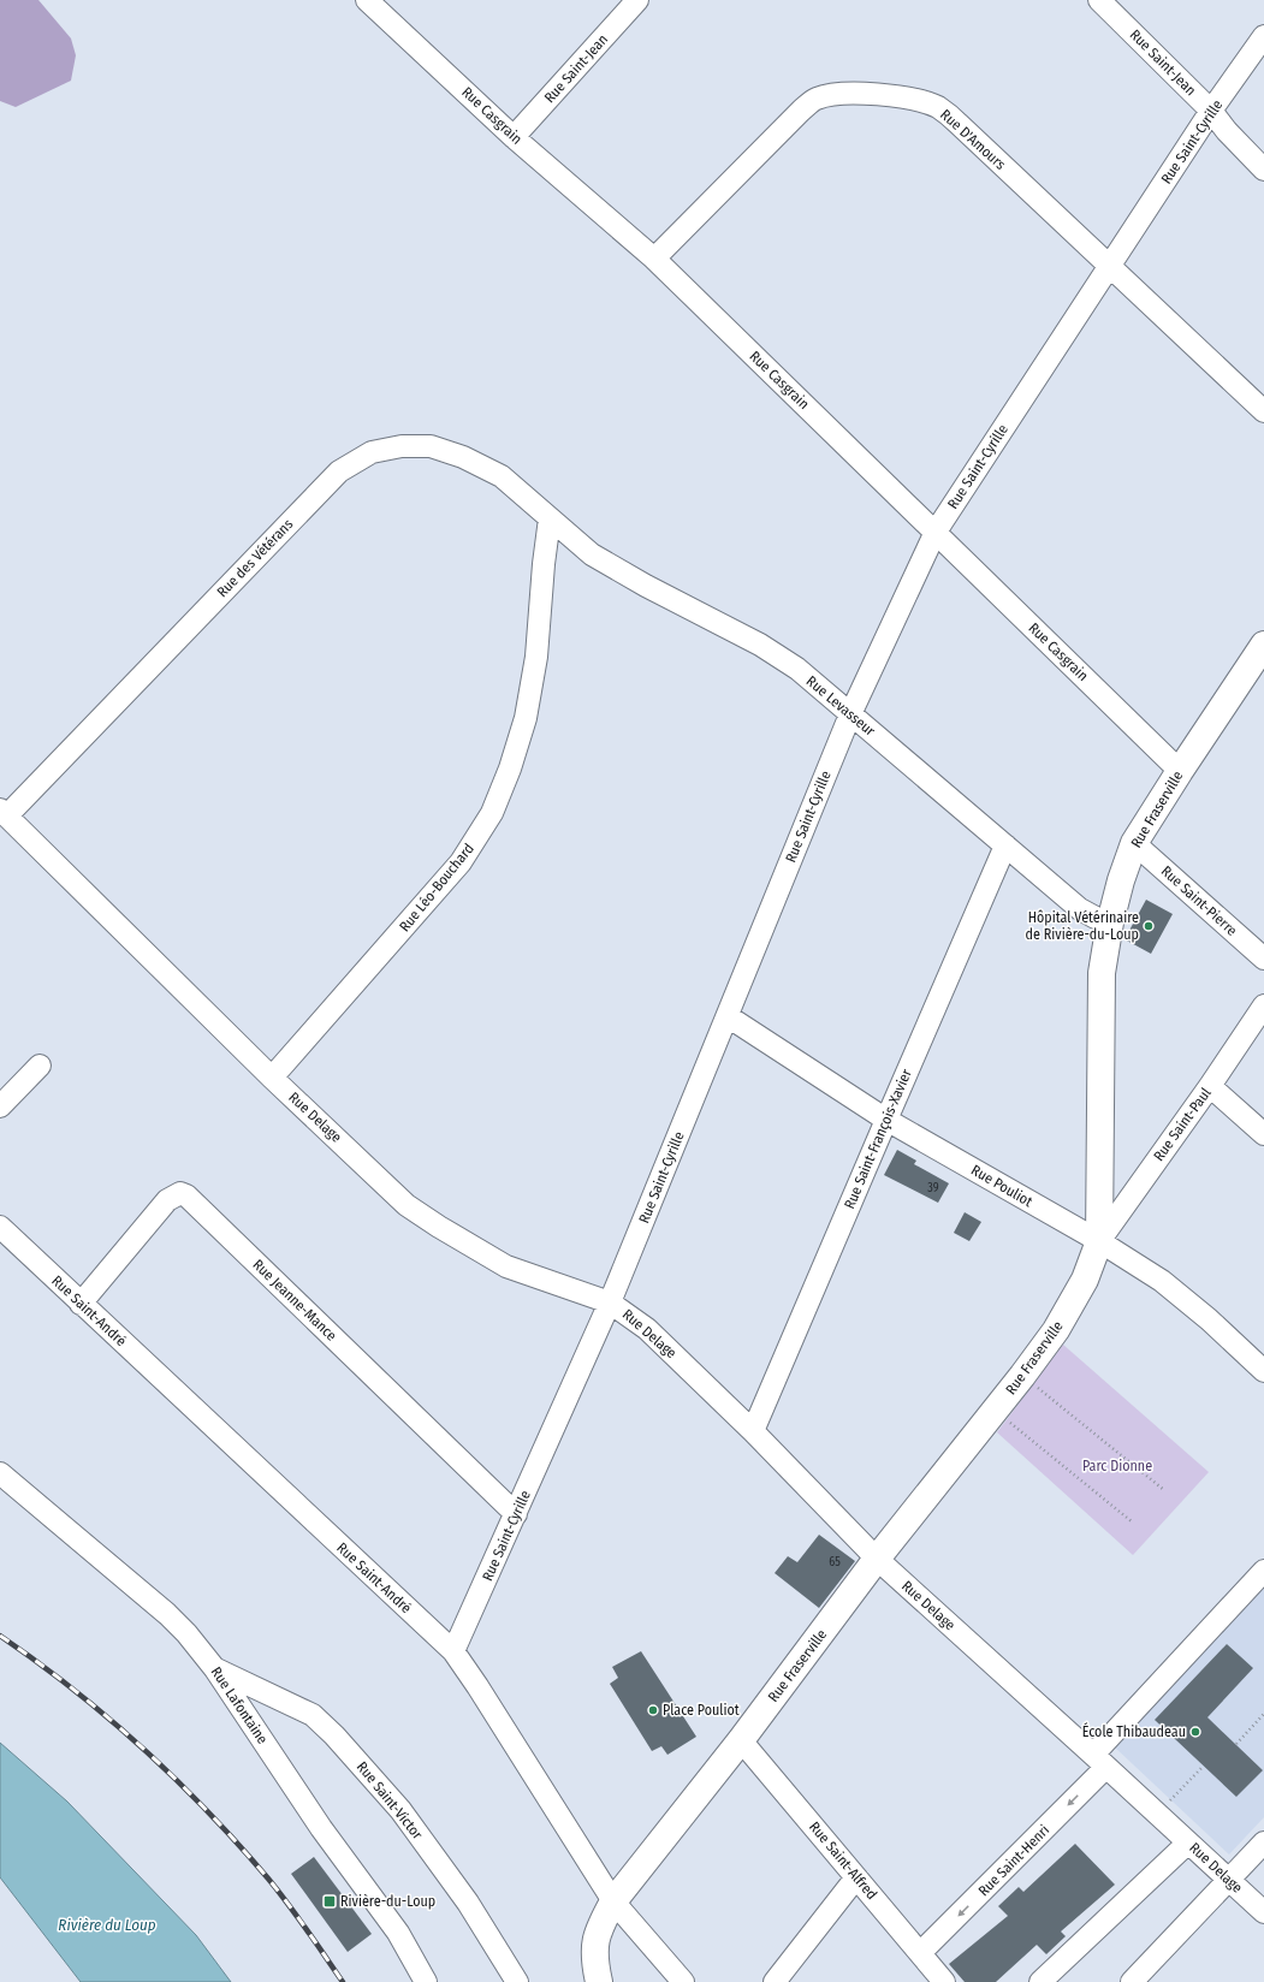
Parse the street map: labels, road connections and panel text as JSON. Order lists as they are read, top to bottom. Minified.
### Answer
{"streets":{"main road":["Rue Fraserville"],"street":["Rue Saint-Jean","Rue Casgrain","Rue D'Amours","Rue Saint-Cyrille","Rue des Vétérans","Rue Levasseur","Rue Léo-Bouchard","Rue Saint-Pierre","Rue Delage","Rue Saint-Paul","Rue Saint-François-Xavier","Rue Pouliot","Rue Jeanne-Mance","Rue Saint-André","Rue Lafontaine","Rue Saint-Victor","Rue Saint-Alfred","Rue Saint-Henri"]},"crossings":[["Rue Saint-Jean","Rue Casgrain"],["Rue Saint-Jean","Rue Saint-Cyrille"],["Rue Casgrain","Rue D'Amours"],["Rue Casgrain","Rue Saint-Cyrille"],["Rue Casgrain","Rue Fraserville"],["Rue D'Amours","Rue Saint-Cyrille"],["Rue Saint-Cyrille","Rue Levasseur"],["Rue Saint-Cyrille","Rue Delage"],["Rue Saint-Cyrille","Rue Pouliot"],["Rue Saint-Cyrille","Rue Jeanne-Mance"],["Rue Saint-Cyrille","Rue Saint-André"],["Rue des Vétérans","Rue Levasseur"],["Rue des Vétérans","Rue Léo-Bouchard"],["Rue des Vétérans","Rue Delage"],["Rue Levasseur","Rue Fraserville"],["Rue Levasseur","Rue Léo-Bouchard"],["Rue Levasseur","Rue Saint-François-Xavier"],["Rue Fraserville","Rue Saint-Pierre"],["Rue Fraserville","Rue Delage"],["Rue Fraserville","Rue Saint-Paul"],["Rue Fraserville","Rue Pouliot"],["Rue Fraserville","Rue Saint-André"],["Rue Fraserville","Rue Saint-Alfred"],["Rue Léo-Bouchard","Rue Delage"],["Rue Delage","Rue Saint-François-Xavier"],["Rue Delage","Rue Saint-Henri"],["Rue Saint-Paul","Rue Pouliot"],["Rue Saint-François-Xavier","Rue Pouliot"],["Rue Jeanne-Mance","Rue Saint-André"],["Rue Lafontaine","Rue Saint-Victor"],["Rue Saint-Alfred","Rue Saint-Henri"]],"water":["Rivière du Loup"],"parks":["Parc Dionne"],"places":{"other":["Hôpital Vétérinaire de Rivière-du-Loup","Place Pouliot","École Thibaudeau"],"transit":["Rivière-du-Loup"]},"house_numbers":["39","65"]}
